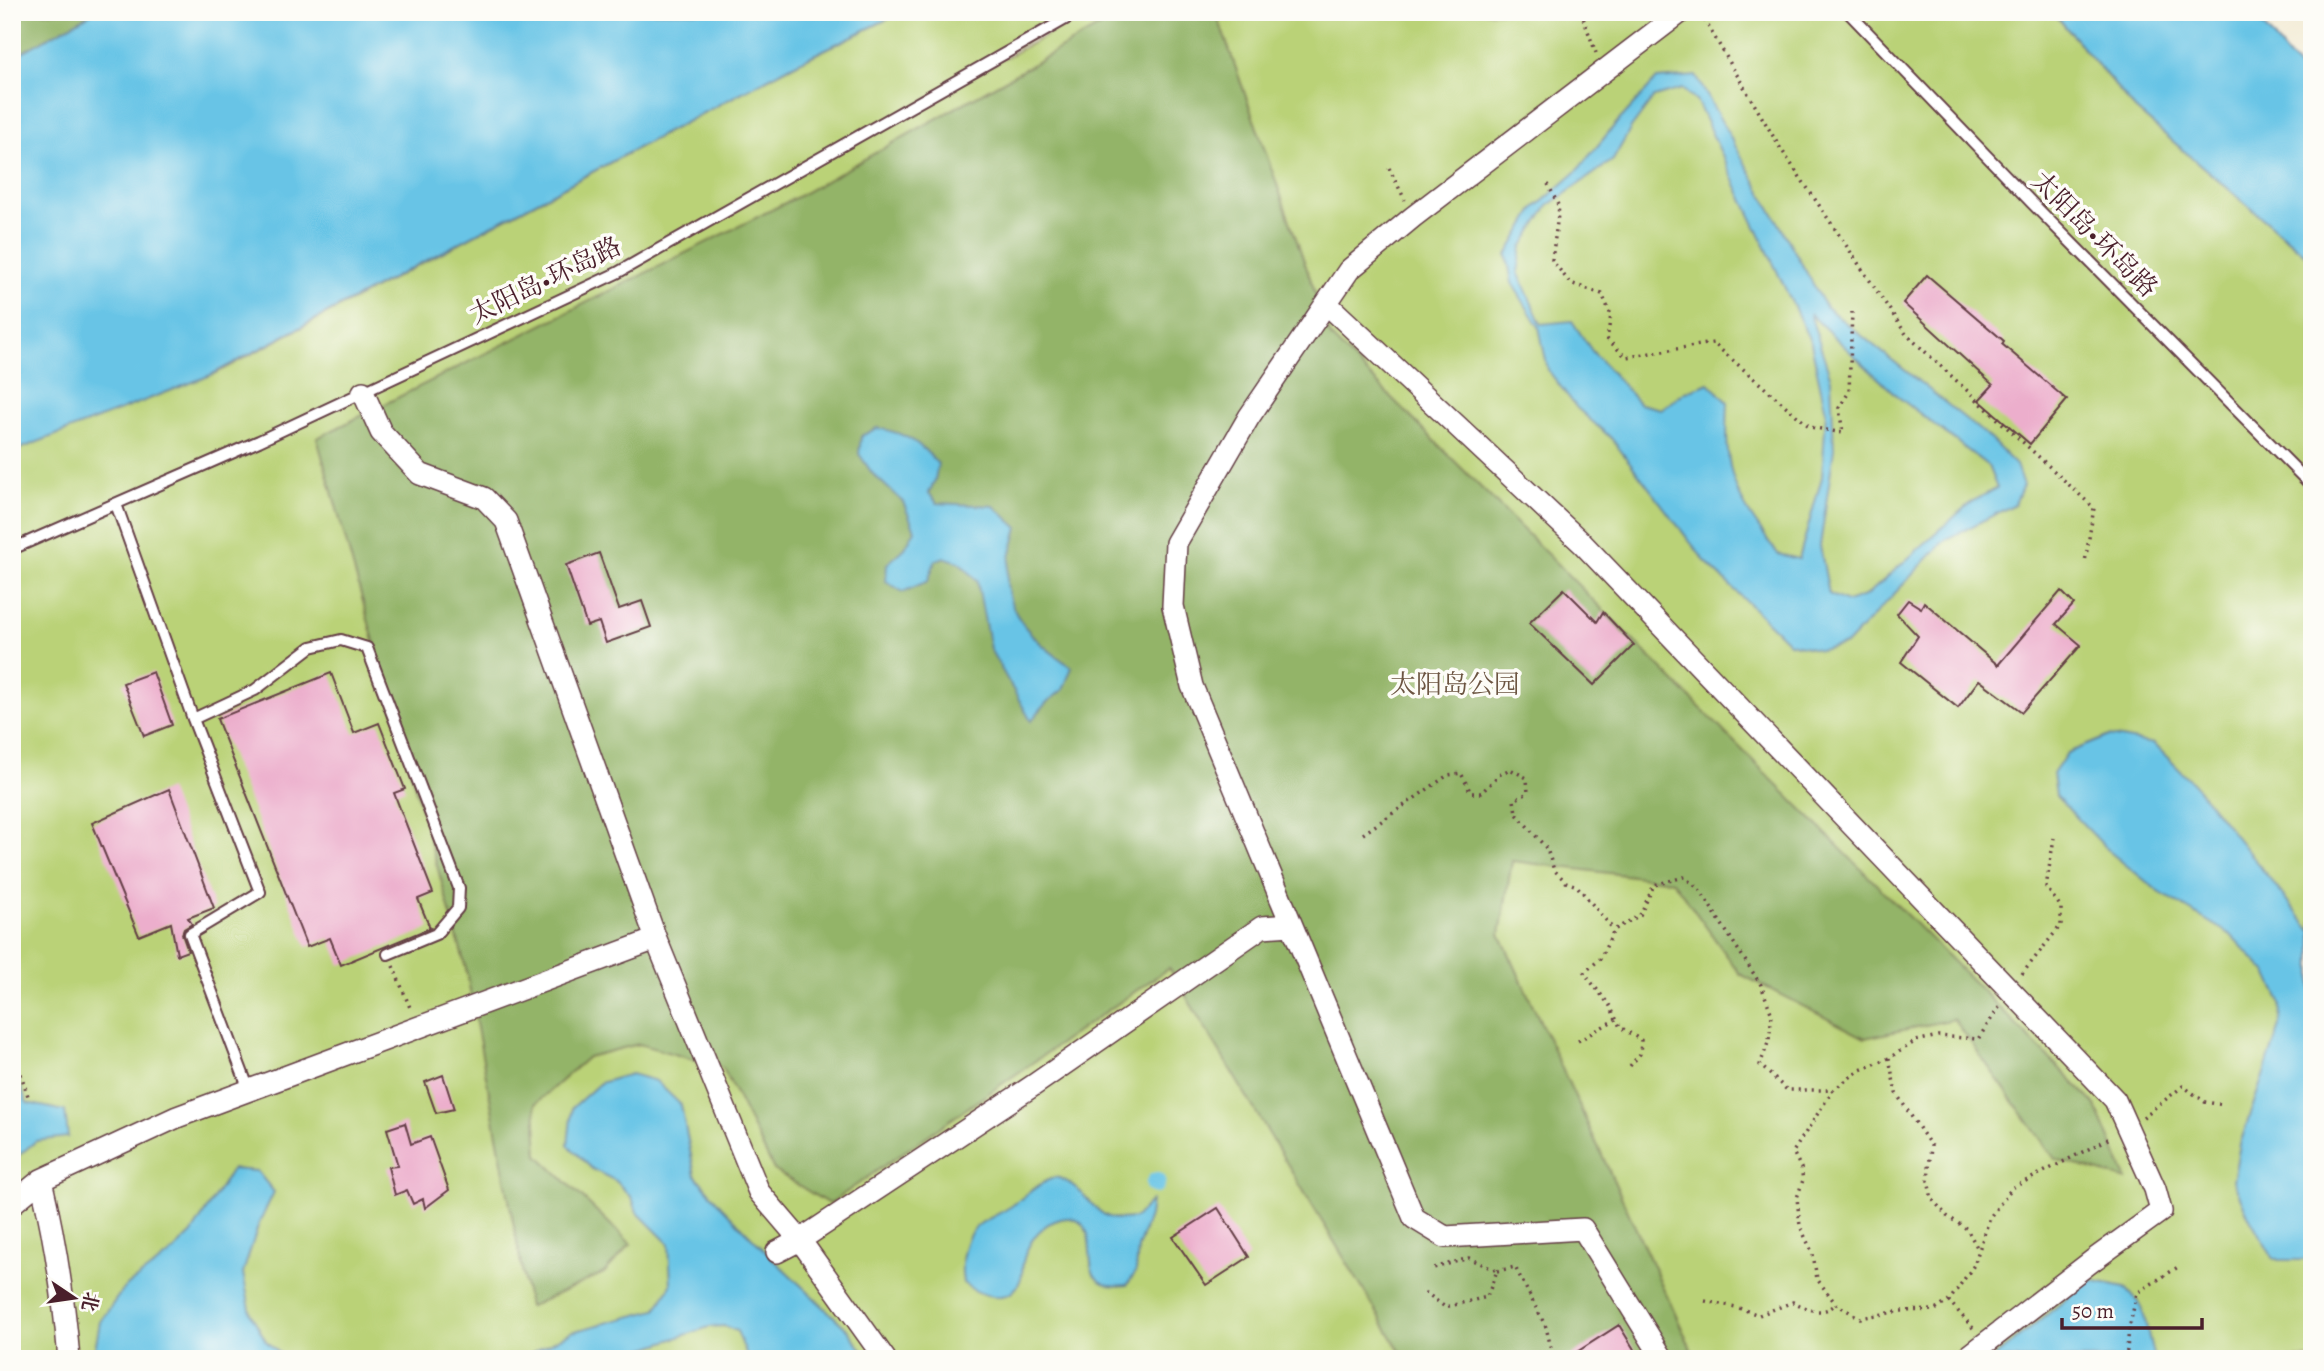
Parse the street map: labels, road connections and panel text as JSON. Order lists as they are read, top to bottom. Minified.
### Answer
{"streets":{"lane":["太阳岛•环岛路"]},"parks":["太阳岛公园"],"scale_bar":"50 m","north":"right"}
